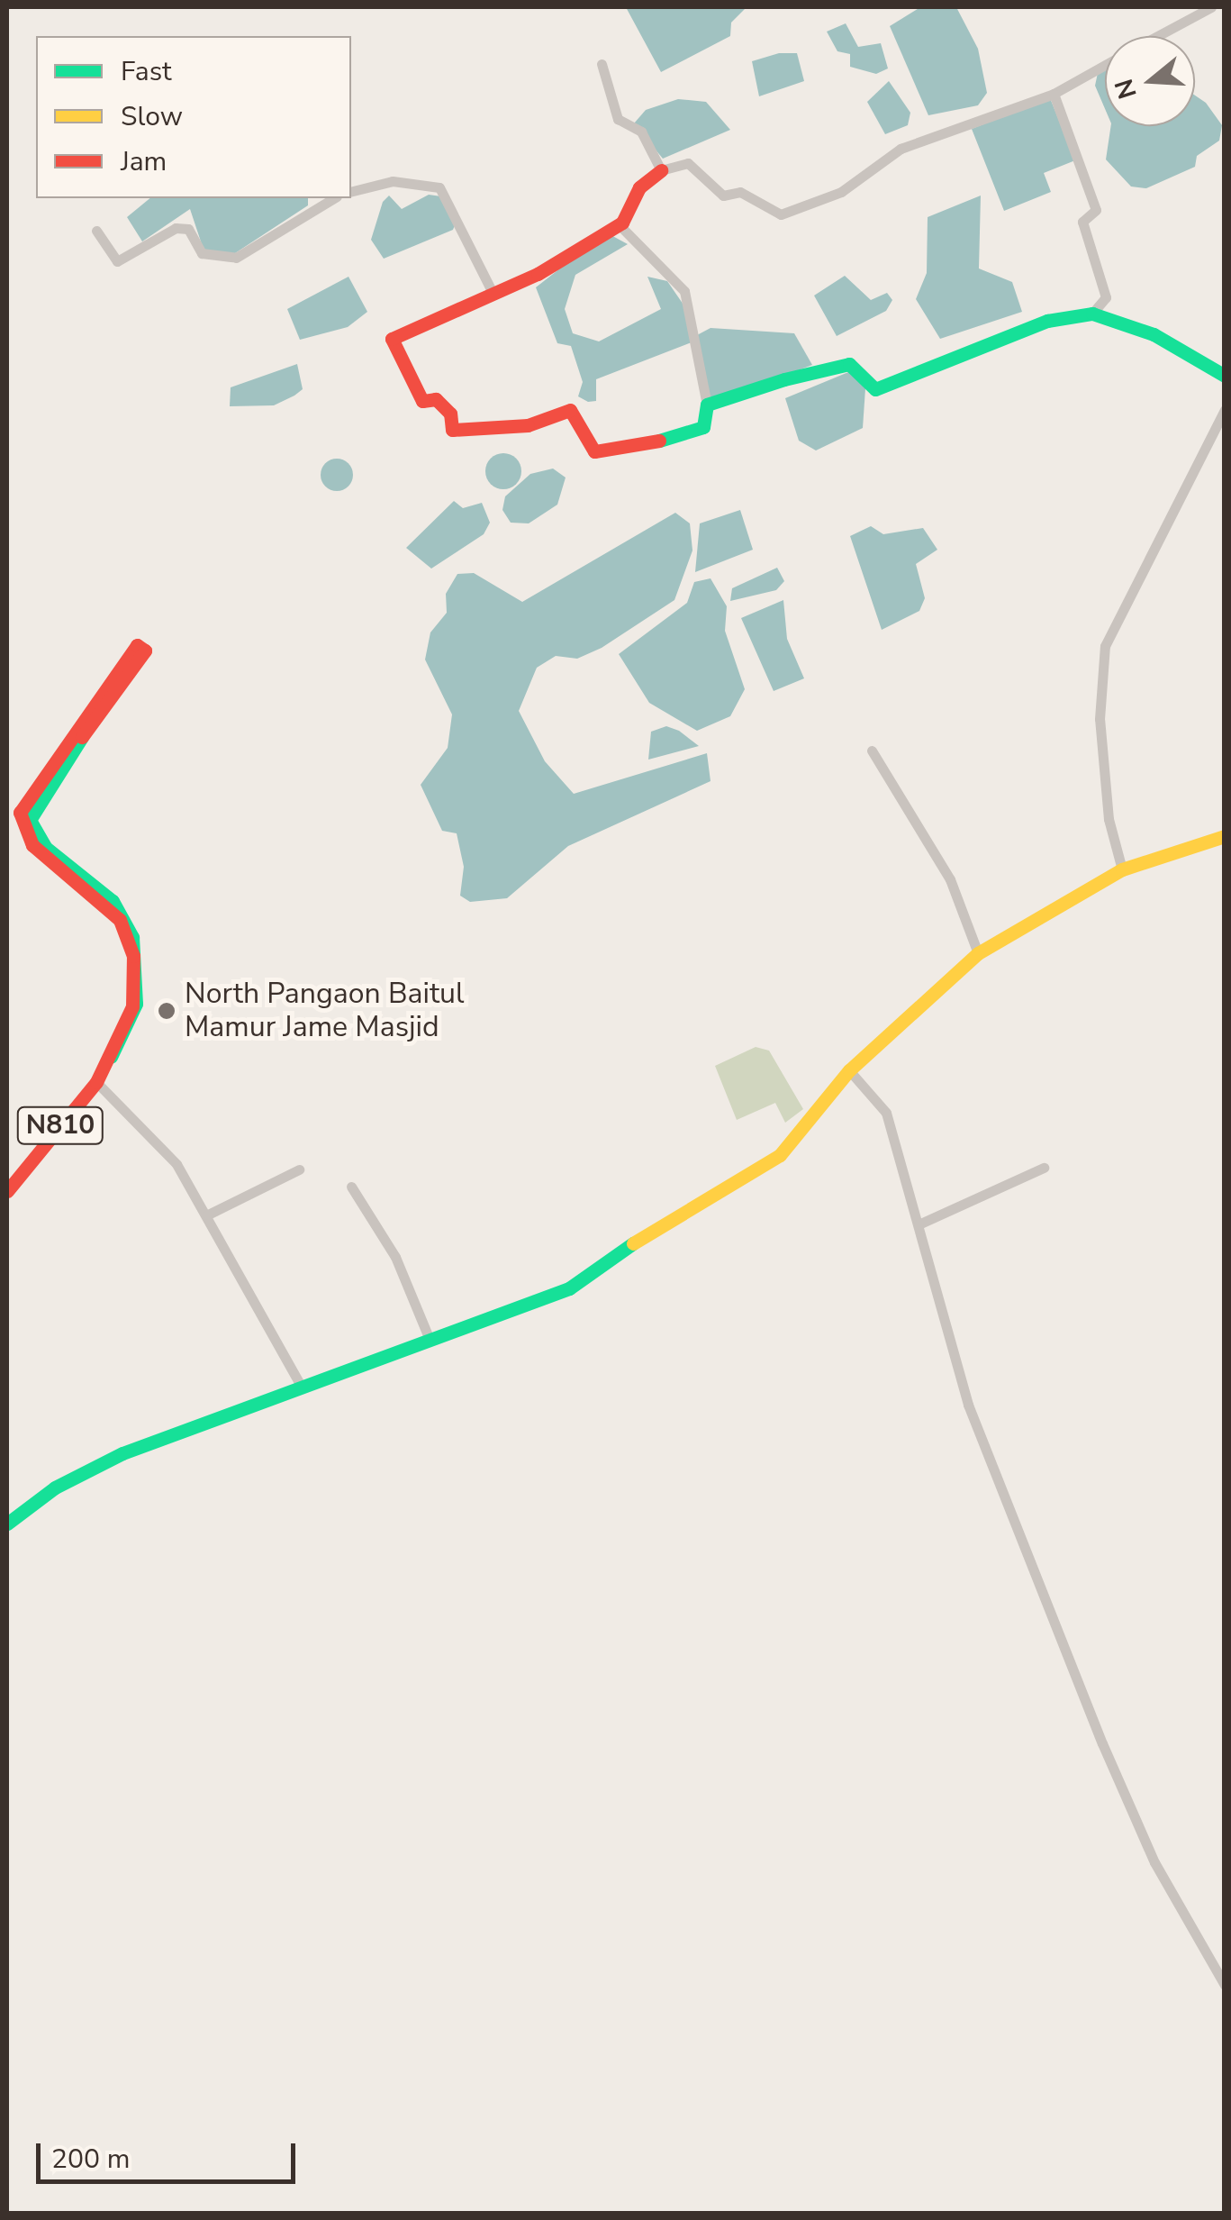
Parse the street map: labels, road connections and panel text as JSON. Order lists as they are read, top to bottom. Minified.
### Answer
{"streets":{"main road":["N810"]},"places":["North Pangaon Baitul Mamur Jame Masjid"],"legend":["Fast","Slow","Jam"],"scale_bar":"200 m","north":"left"}
